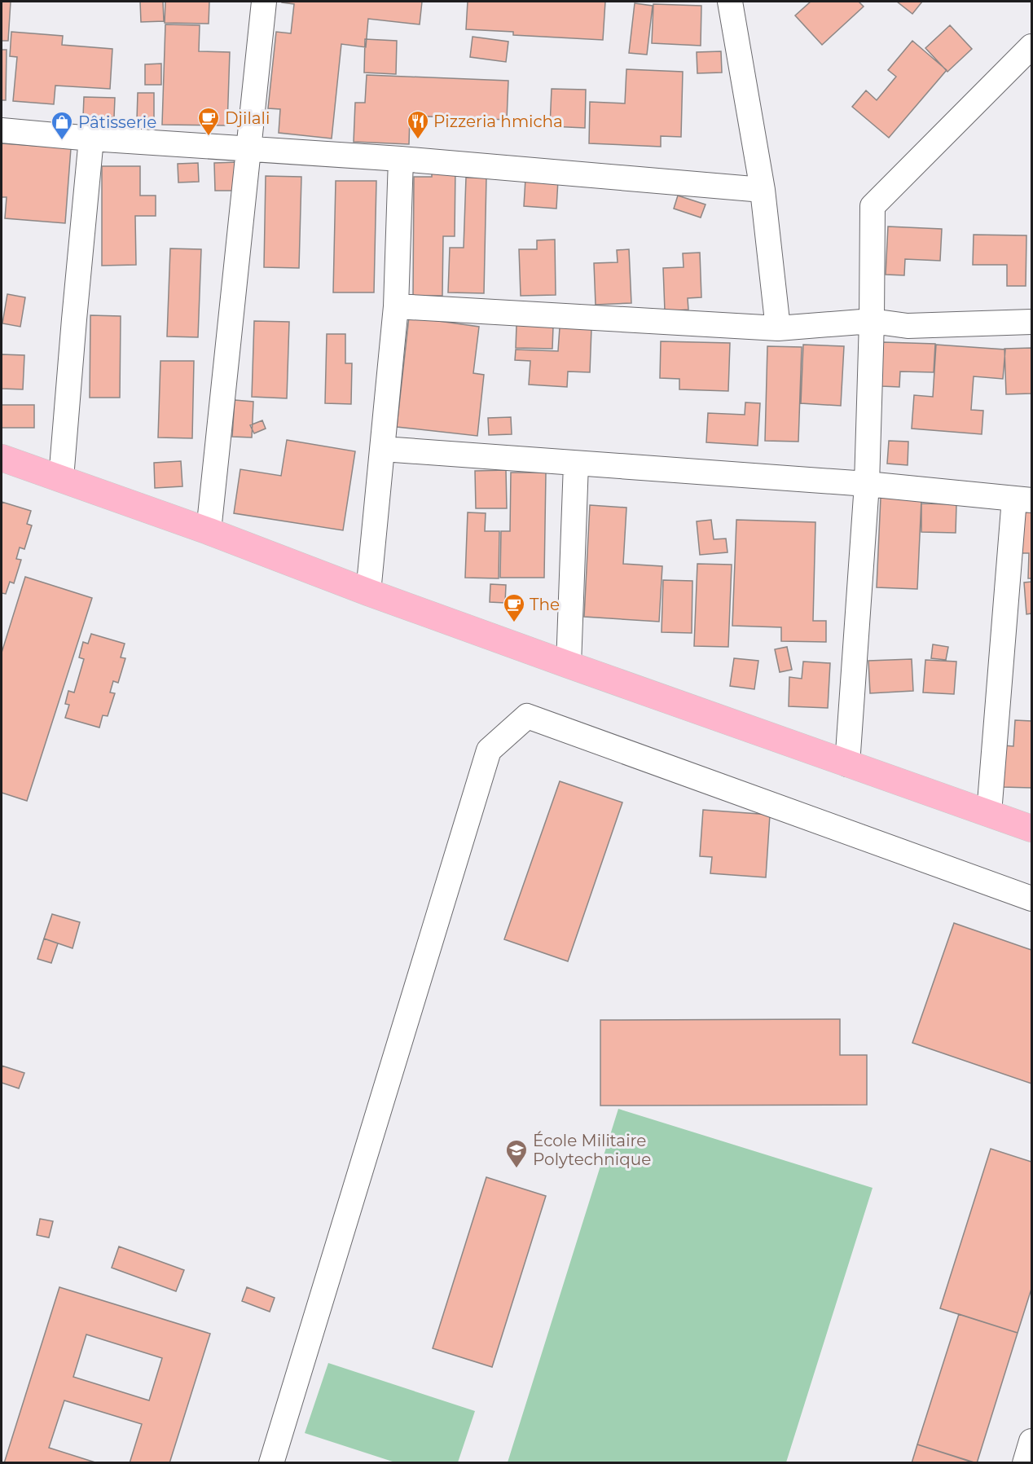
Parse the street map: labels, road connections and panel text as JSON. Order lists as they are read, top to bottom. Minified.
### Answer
{"places":{"cafe":["Djilali","The"],"restaurant":["Pizzeria hmicha"],"shop":["Pâtisserie"],"school or university":["École Militaire Polytechnique"]}}
